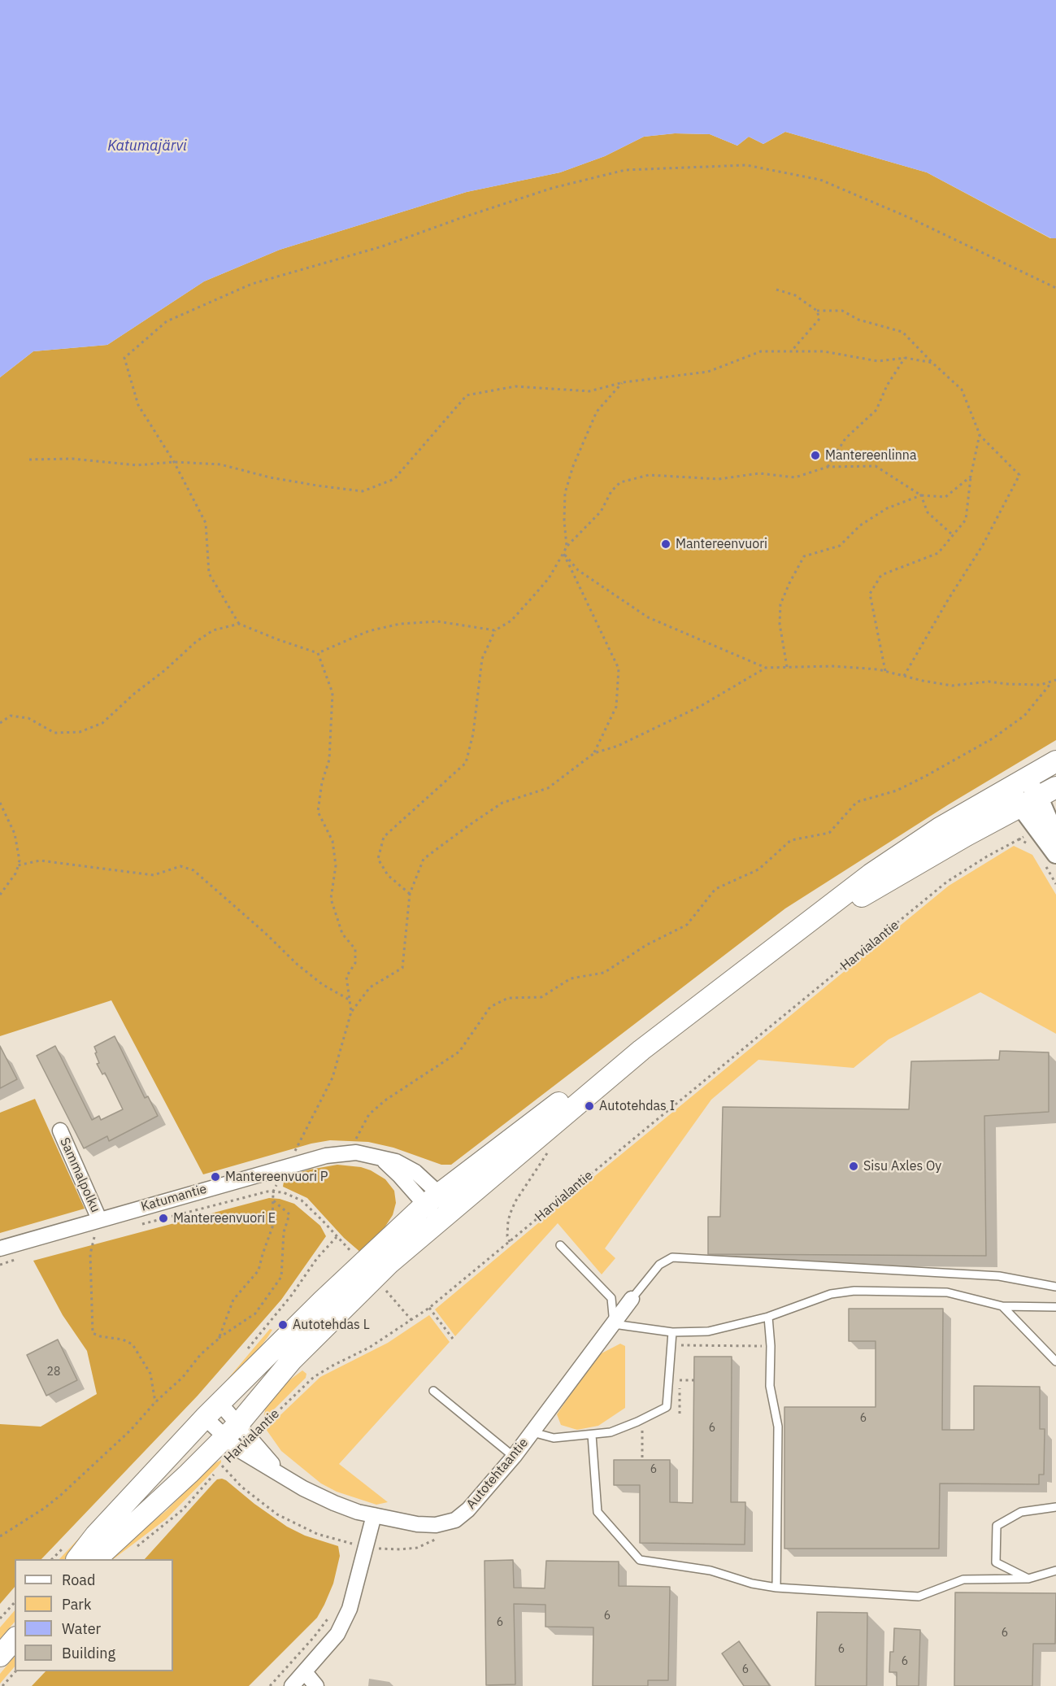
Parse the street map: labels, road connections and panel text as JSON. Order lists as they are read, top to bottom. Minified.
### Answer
{"streets":{"main road":["Harvialantie"],"street":["Sammalpolku","Katumantie","Autotehtaantie"]},"crossings":[["Harvialantie","Katumantie"],["Harvialantie","Autotehtaantie"],["Sammalpolku","Katumantie"]],"water":["Katumajärvi"],"places":["Mantereenlinna","Mantereenvuori","Autotehdas I","Sisu Axles Oy","Mantereenvuori P","Mantereenvuori E","Autotehdas L"],"house_numbers":["28","6","6","6","6","6","6","6","6","6"],"legend":["Road","Park","Water","Building"]}
